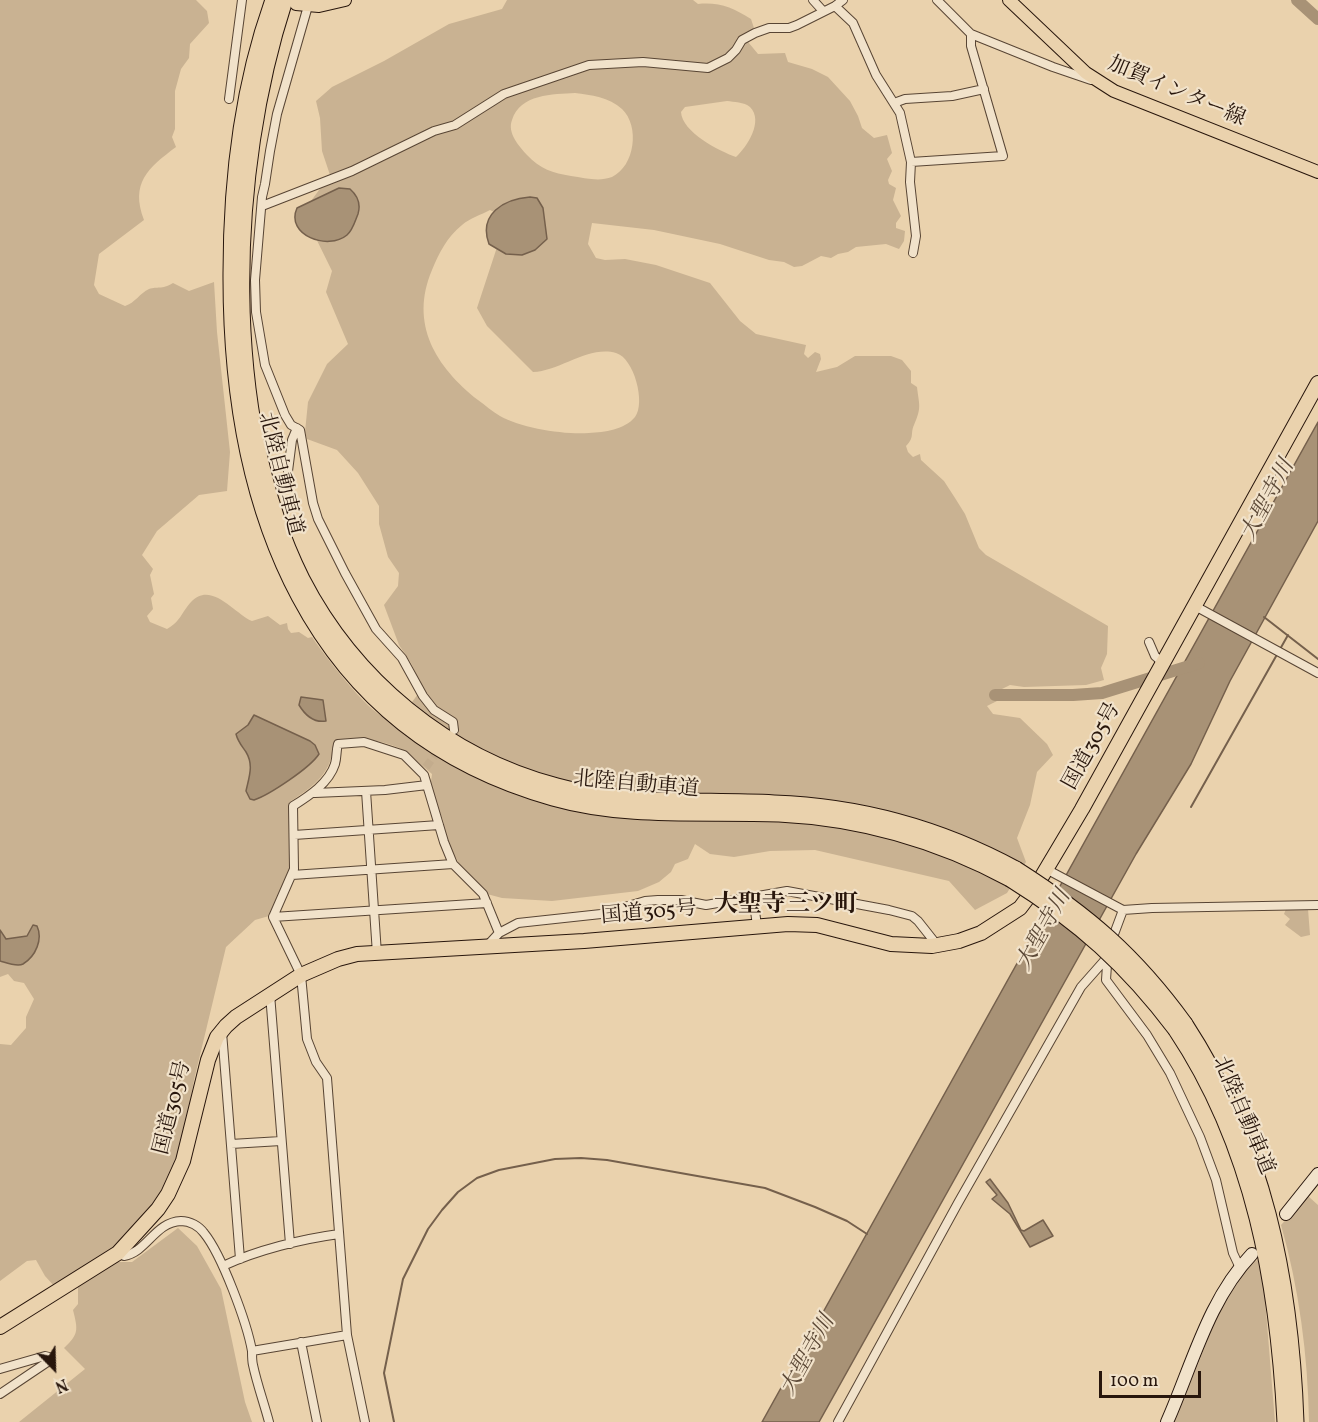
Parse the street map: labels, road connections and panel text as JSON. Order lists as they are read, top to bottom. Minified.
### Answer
{"streets":{"highway":["北陸自動車道","国道305号"],"main road":["加賀インター線"]},"districts":["大聖寺三ツ町"],"water":["大聖寺川"],"scale_bar":"100 m","north":"bottom right"}
